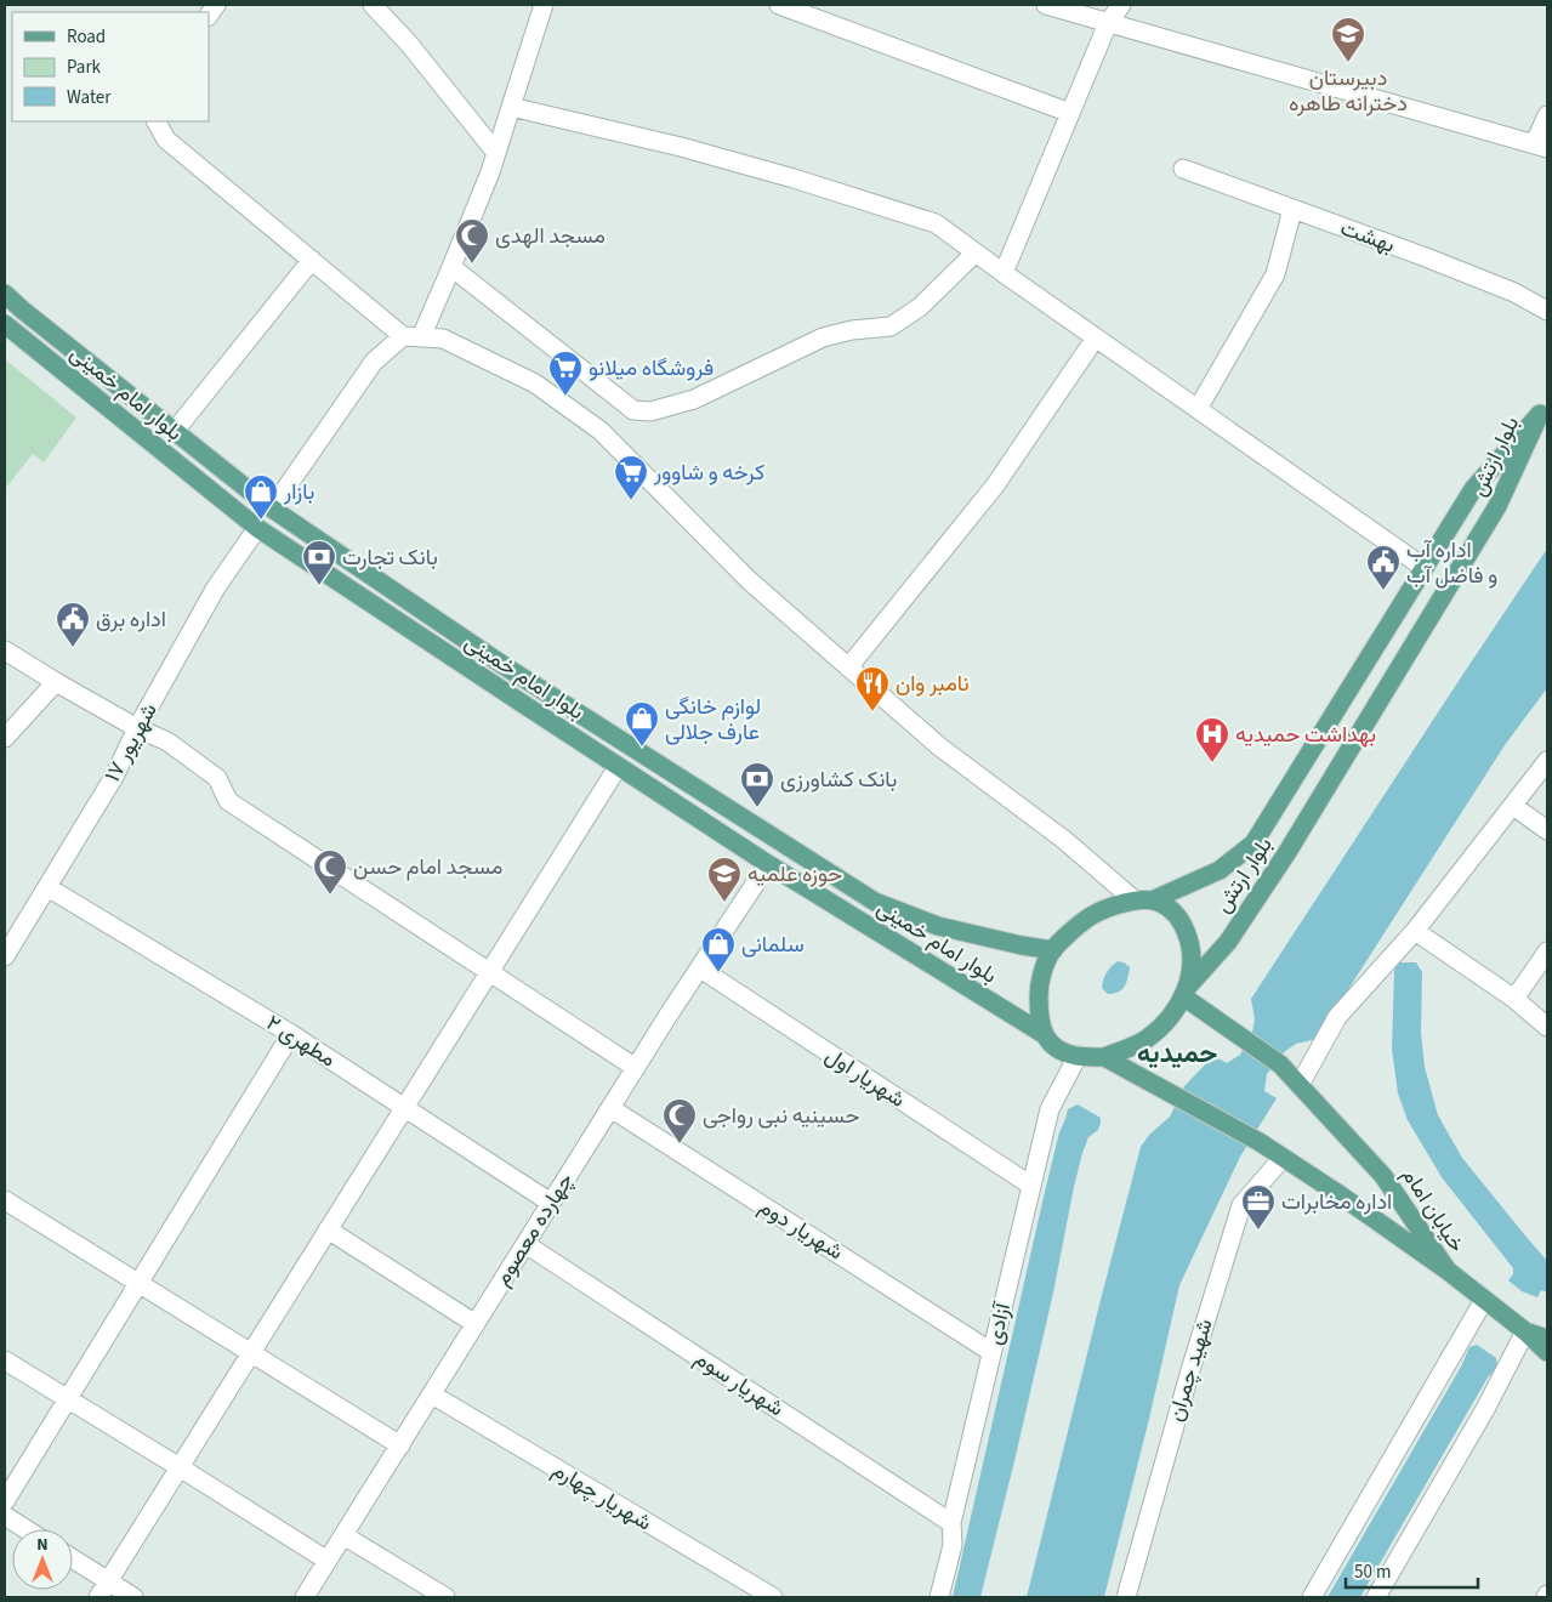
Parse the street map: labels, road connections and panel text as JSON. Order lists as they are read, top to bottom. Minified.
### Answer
{"streets":{"main road":["بلوار امام خمینی","بلوار ارتش","خیابان امام"],"street":["بهشت","۱۷ شهریور","مطهری ۲","شهریار اول","چهارده معصوم","شهریار دوم","آزادی","شهید چمران","شهریار سوم","شهریار چهارم"]},"crossings":[["بلوار امام خمینی","بلوار ارتش"],["بلوار امام خمینی","۱۷ شهریور"],["بلوار امام خمینی","خیابان امام"],["بلوار امام خمینی","چهارده معصوم"],["بلوار امام خمینی","آزادی"],["بلوار ارتش","خیابان امام"],["بلوار ارتش","آزادی"],["۱۷ شهریور","مطهری ۲"],["مطهری ۲","چهارده معصوم"],["شهریار اول","چهارده معصوم"],["شهریار اول","آزادی"],["خیابان امام","آزادی"],["خیابان امام","شهید چمران"],["چهارده معصوم","شهریار دوم"],["چهارده معصوم","شهریار سوم"],["چهارده معصوم","شهریار چهارم"],["شهریار دوم","آزادی"],["آزادی","شهریار سوم"]],"districts":["حمیدیه"],"places":{"school or university":["دبیرستان دخترانه طاهره","حوزه علمیه"],"mosque":["مسجد الهدی","مسجد امام حسن","حسینیه نبی رواجی"],"supermarket":["فروشگاه میلانو","کرخه و شاوور"],"shop":["بازار","لوازم خانگی عارف جلالی","سلمانی"],"bank":["بانک تجارت","بانک کشاورزی"],"public building":["اداره آب و فاضل آب","اداره برق"],"restaurant":["نامبر وان"],"hospital":["بهداشت حمیدیه"],"office":["اداره مخابرات"]},"legend":["Road","Park","Water"],"scale_bar":"50 m","north":"top"}
